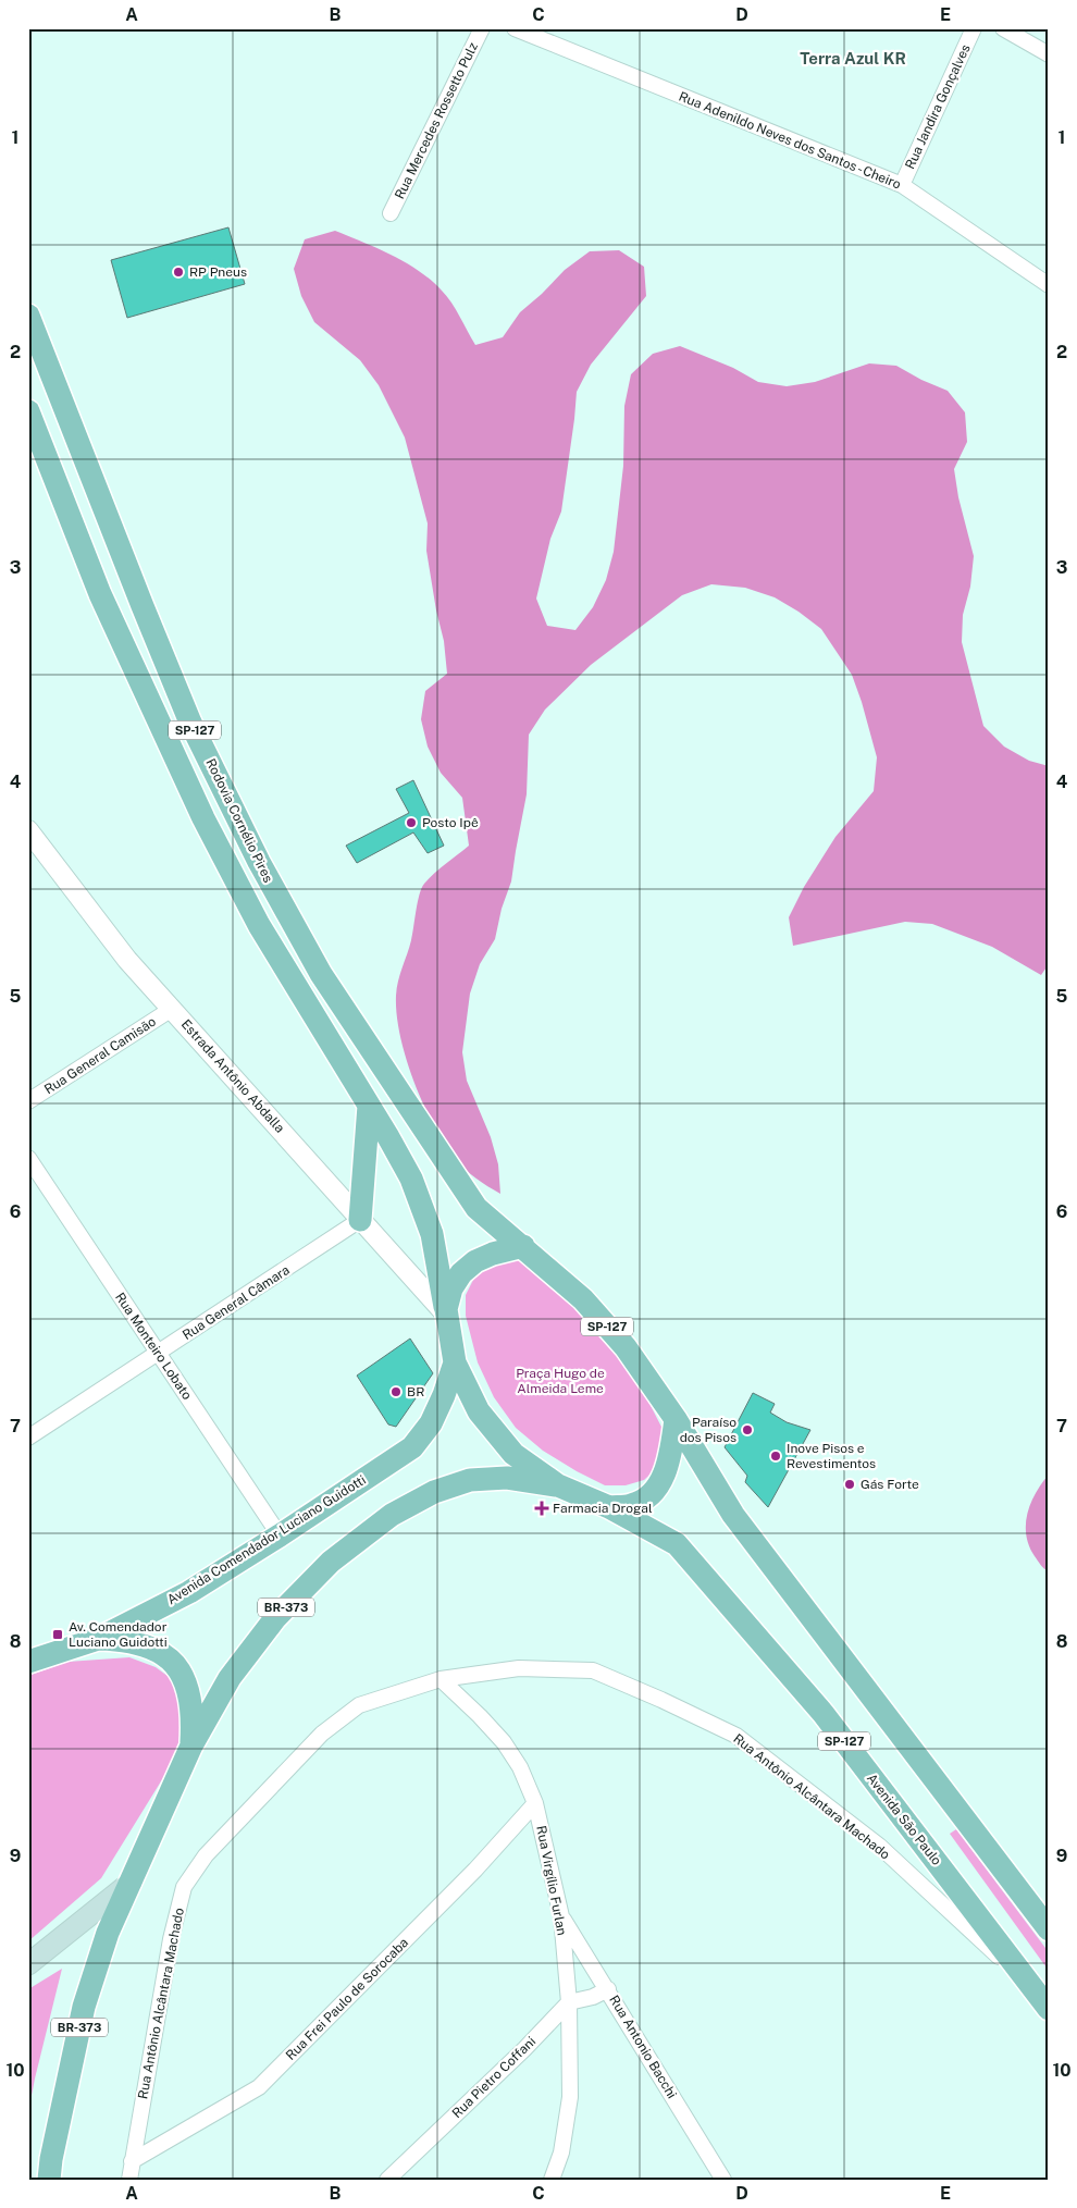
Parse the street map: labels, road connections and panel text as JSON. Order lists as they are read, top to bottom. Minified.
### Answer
{"streets":{"main road":["SP-127","Rodovia Cornélio Pires","Avenida Comendador Luciano Guidotti","BR-373","Avenida São Paulo"],"street":["Rua Jandira Gonçalves","Rua Mercedes Rossetto Pulz","Rua Adenildo Neves dos Santos - Cheiro","Rua General Camisão","Estrada Antônio Abdalla","Rua General Câmara","Rua Monteiro Lobato","Rua Antônio Alcântara Machado","Rua Virgílio Furlan","Rua Frei Paulo de Sorocaba","Rua Antonio Bacchi","Rua Pietro Coffani"]},"crossings":[["Rua Jandira Gonçalves","Rua Adenildo Neves dos Santos - Cheiro"],["SP-127","Rodovia Cornélio Pires"],["SP-127","Estrada Antônio Abdalla"],["SP-127","Avenida Comendador Luciano Guidotti"],["SP-127","BR-373"],["SP-127","Avenida São Paulo"],["Rua General Camisão","Estrada Antônio Abdalla"],["Estrada Antônio Abdalla","Rua General Câmara"],["Rua General Câmara","Rua Monteiro Lobato"],["Rua Monteiro Lobato","Avenida Comendador Luciano Guidotti"],["Rua Antônio Alcântara Machado","Avenida São Paulo"],["Rua Antônio Alcântara Machado","Rua Virgílio Furlan"],["Rua Antônio Alcântara Machado","Rua Frei Paulo de Sorocaba"],["Rua Virgílio Furlan","Rua Frei Paulo de Sorocaba"],["Rua Virgílio Furlan","Rua Antonio Bacchi"],["Rua Virgílio Furlan","Rua Pietro Coffani"]],"districts":["Terra Azul KR"],"parks":["Praça Hugo de Almeida Leme"],"places":{"other":["RP Pneus","Posto Ipê","BR","Paraíso dos Pisos","Inove Pisos e Revestimentos","Gás Forte"],"health":["Farmacia Drogal"],"transit":["Av. Comendador Luciano Guidotti"]},"grid":{"columns":["A","B","C","D","E"],"rows":["1","2","3","4","5","6","7","8","9","10"]}}
